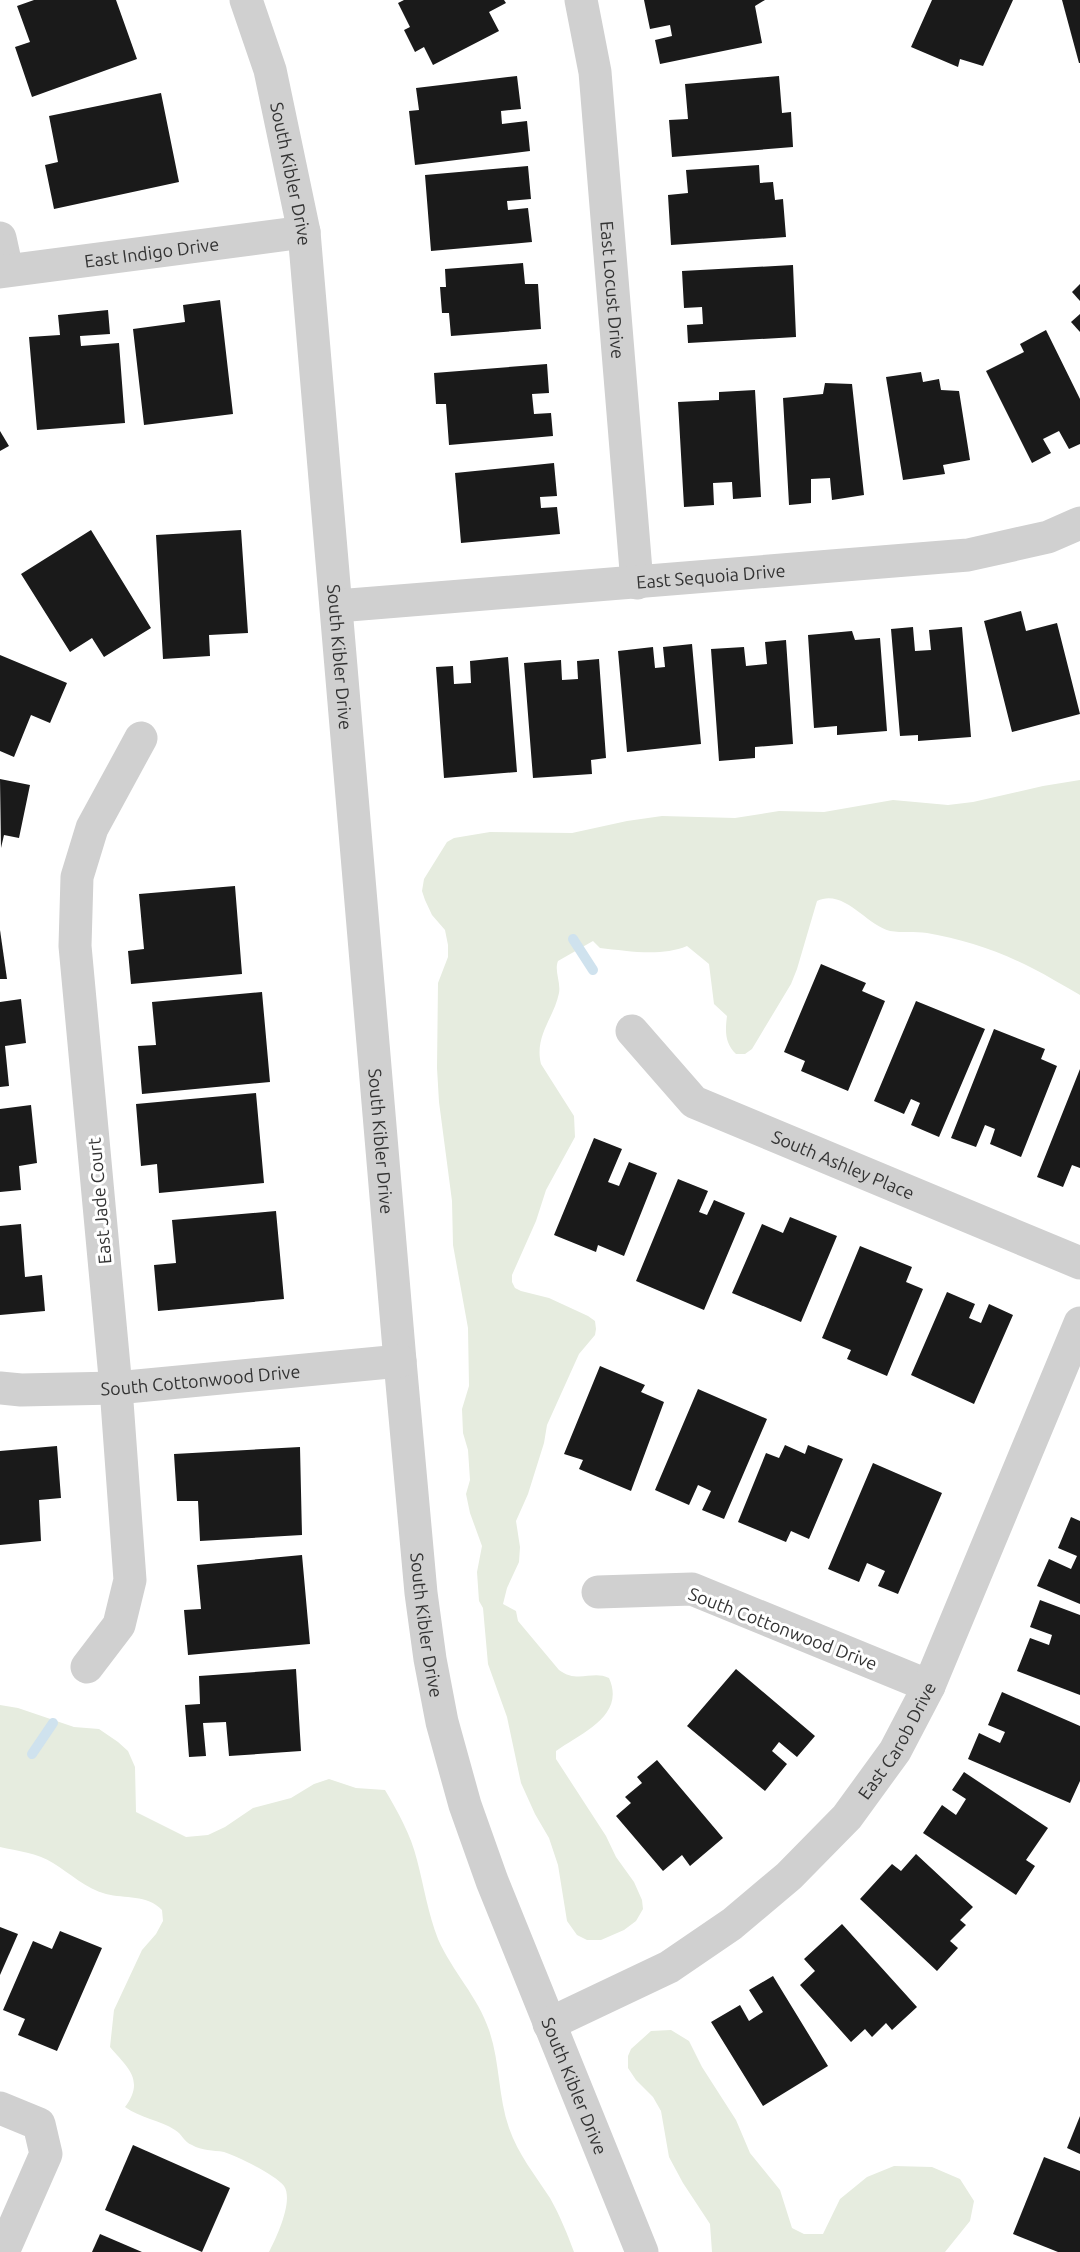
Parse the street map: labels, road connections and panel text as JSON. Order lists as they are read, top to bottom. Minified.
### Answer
{"streets":{"street":["South Kibler Drive","East Indigo Drive","East Locust Drive","East Sequoia Drive","South Ashley Place","East Jade Court","South Cottonwood Drive","East Carob Drive"]},"crossings":[["South Kibler Drive","East Indigo Drive"],["South Kibler Drive","East Sequoia Drive"],["South Kibler Drive","South Cottonwood Drive"],["South Kibler Drive","East Carob Drive"],["East Locust Drive","East Sequoia Drive"],["East Jade Court","South Cottonwood Drive"],["South Cottonwood Drive","East Carob Drive"]]}
